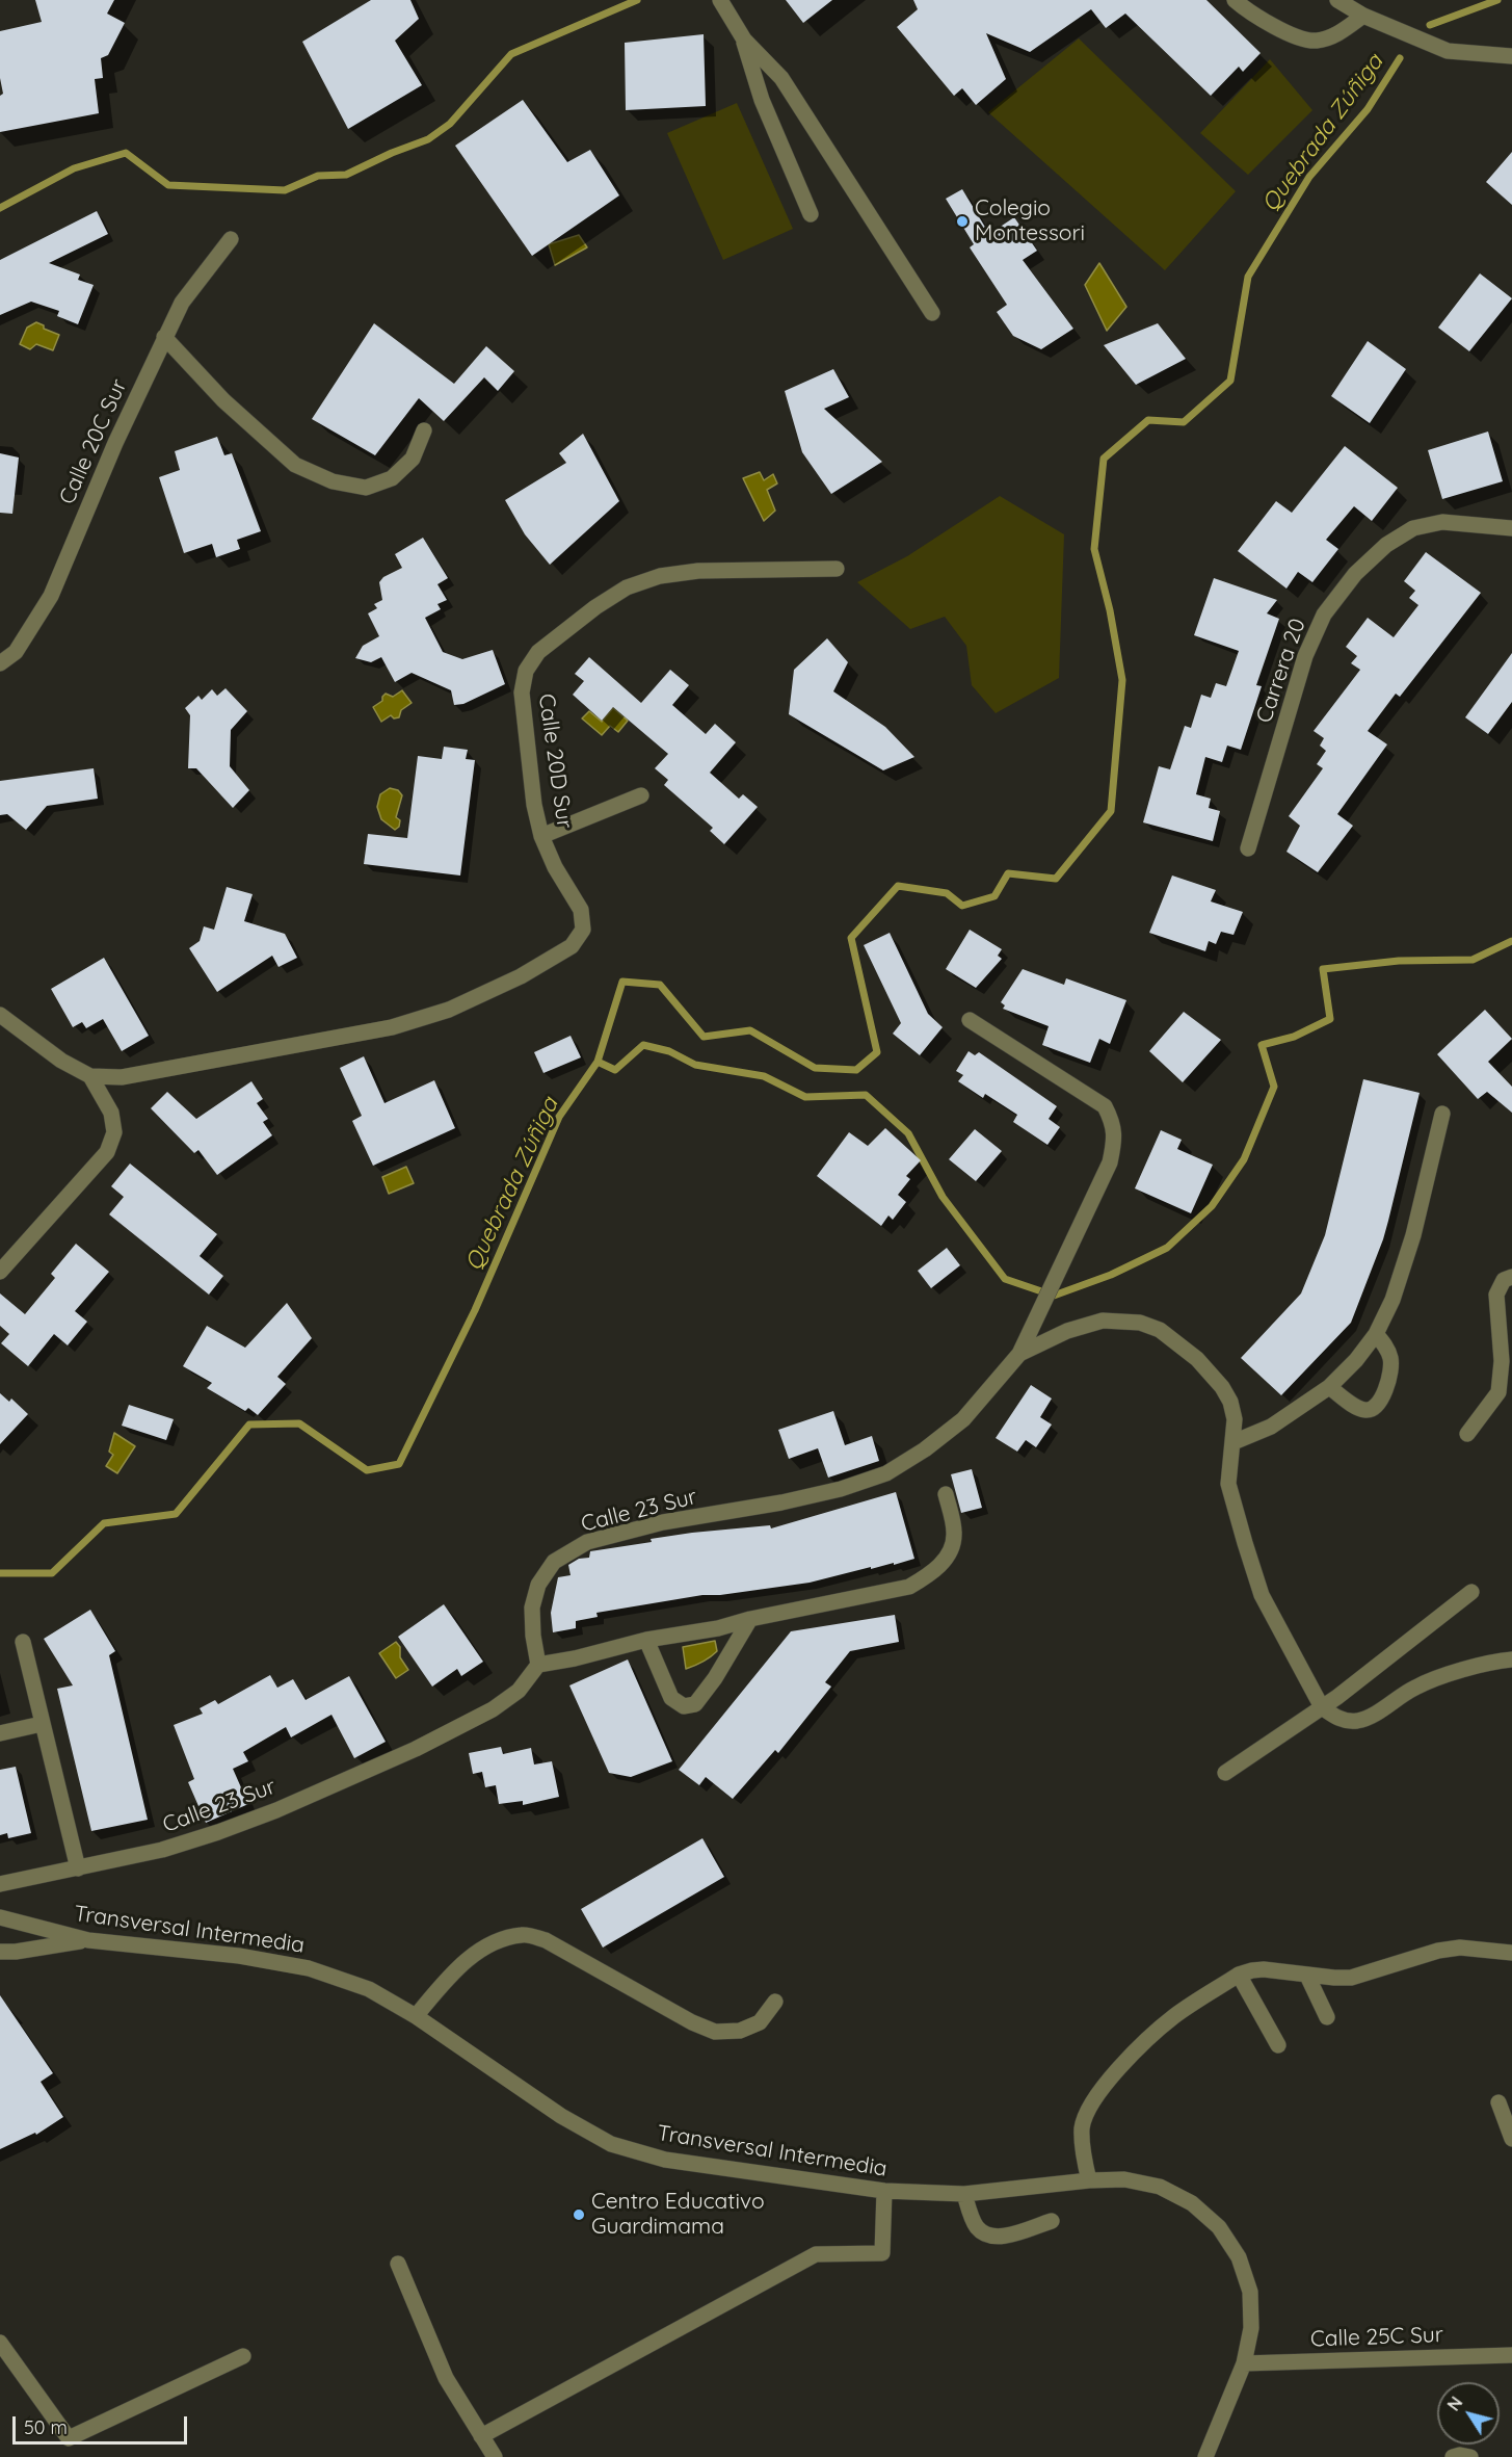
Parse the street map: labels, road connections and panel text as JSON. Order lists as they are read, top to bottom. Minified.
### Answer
{"streets":{"street":["Calle 20C Sur","Carrera 20","Calle 20D Sur","Calle 23 Sur","Transversal Intermedia","Calle 25C Sur"]},"crossings":[["Transversal Intermedia","Calle 25C Sur"]],"water":["Quebrada Zúñiga"],"places":["Colegio Montessori","Centro Educativo Guardimama"],"scale_bar":"50 m","north":"top left"}
